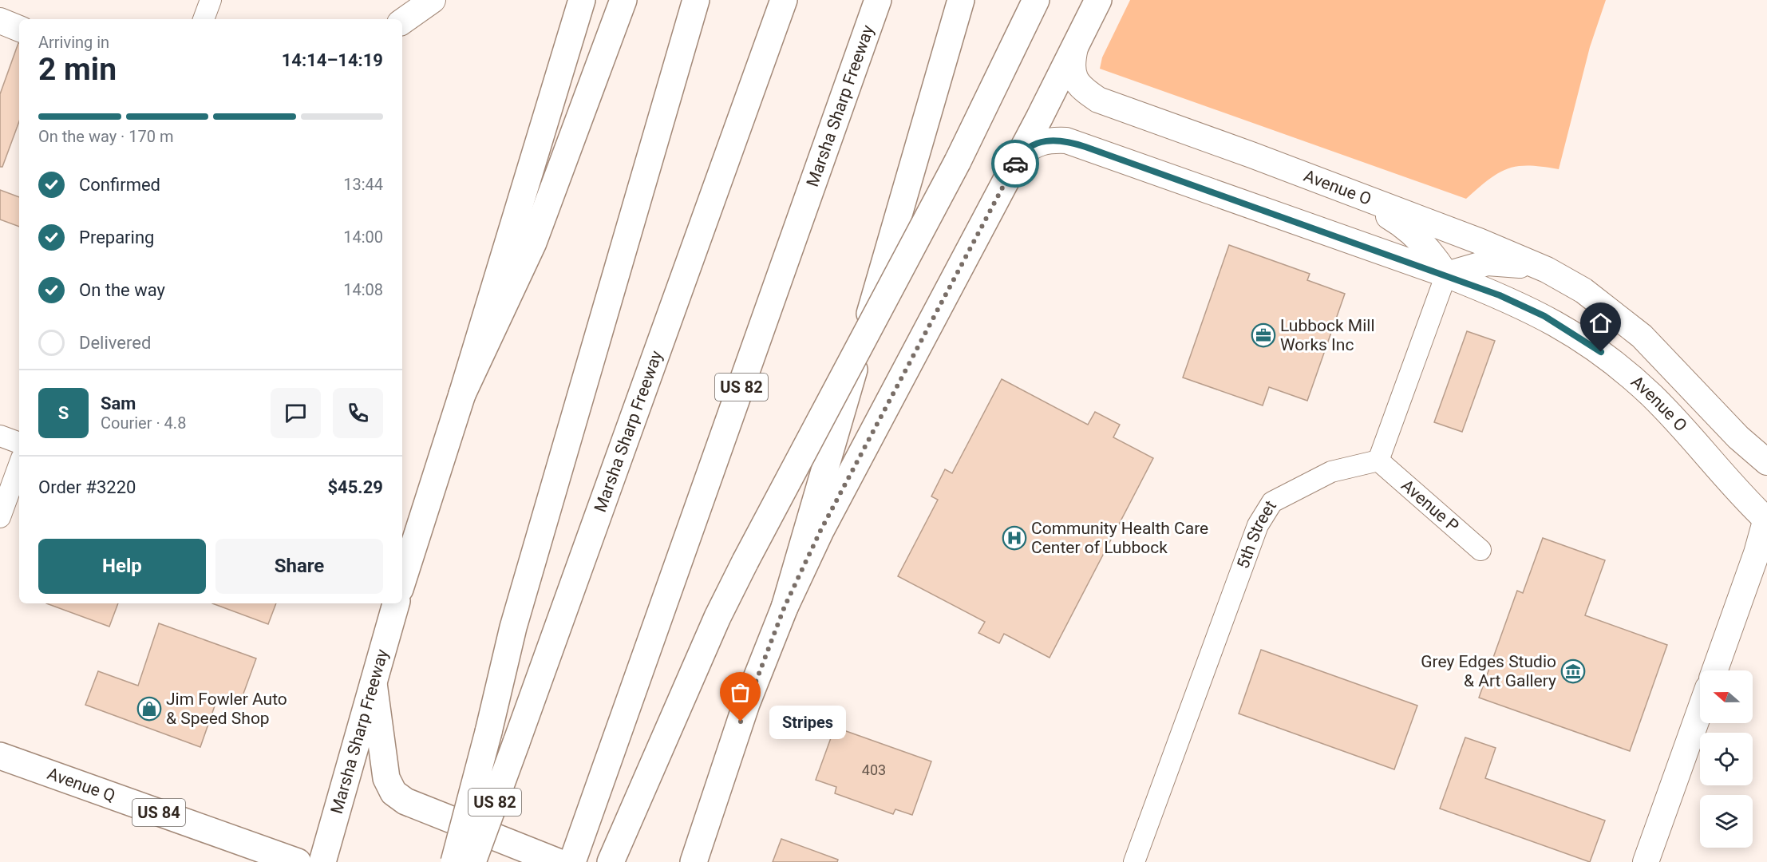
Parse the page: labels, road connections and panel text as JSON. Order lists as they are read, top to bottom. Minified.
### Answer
{"streets":{"main road":["Marsha Sharp Freeway","US 82","Avenue Q","US 84"],"street":["Avenue O","Avenue P","5th Street"]},"crossings":[["Avenue P","5th Street"]],"places":{"office":["Lubbock Mill Works Inc"],"hospital":["Community Health Care Center of Lubbock"],"museum":["Grey Edges Studio & Art Gallery"],"shop":["Jim Fowler Auto & Speed Shop"],"other":["Stripes"]},"house_numbers":["403"],"north":"left","page":{"heading":["2 min","Arriving in","14:14–14:19"],"panel":["Sam","Courier · 4.8","Order #3220","$45.29"],"bar":"On the way · 170 m","list":[["Confirmed","13:44"],["Preparing","14:00"],["On the way","14:08"],"Delivered"],"round":"S","buttons":["Help","Share"],"bubble":"Stripes"}}
